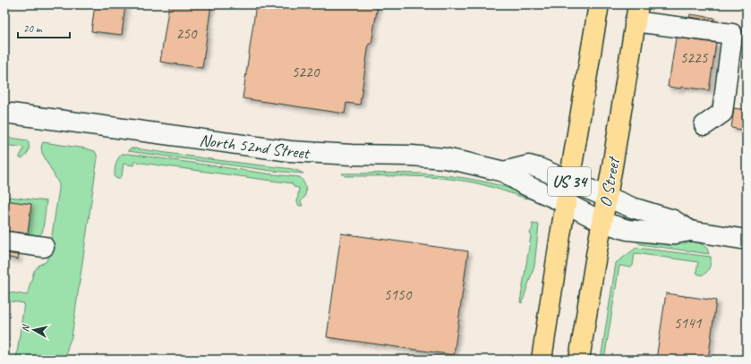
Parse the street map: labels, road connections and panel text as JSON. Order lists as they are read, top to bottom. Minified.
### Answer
{"streets":{"main road":["US 34","O Street"],"street":["North 52nd Street"]},"crossings":[["North 52nd Street","US 34"],["North 52nd Street","O Street"]],"house_numbers":["250","5225","5220","5150","5141"],"scale_bar":"20 m","north":"left"}
